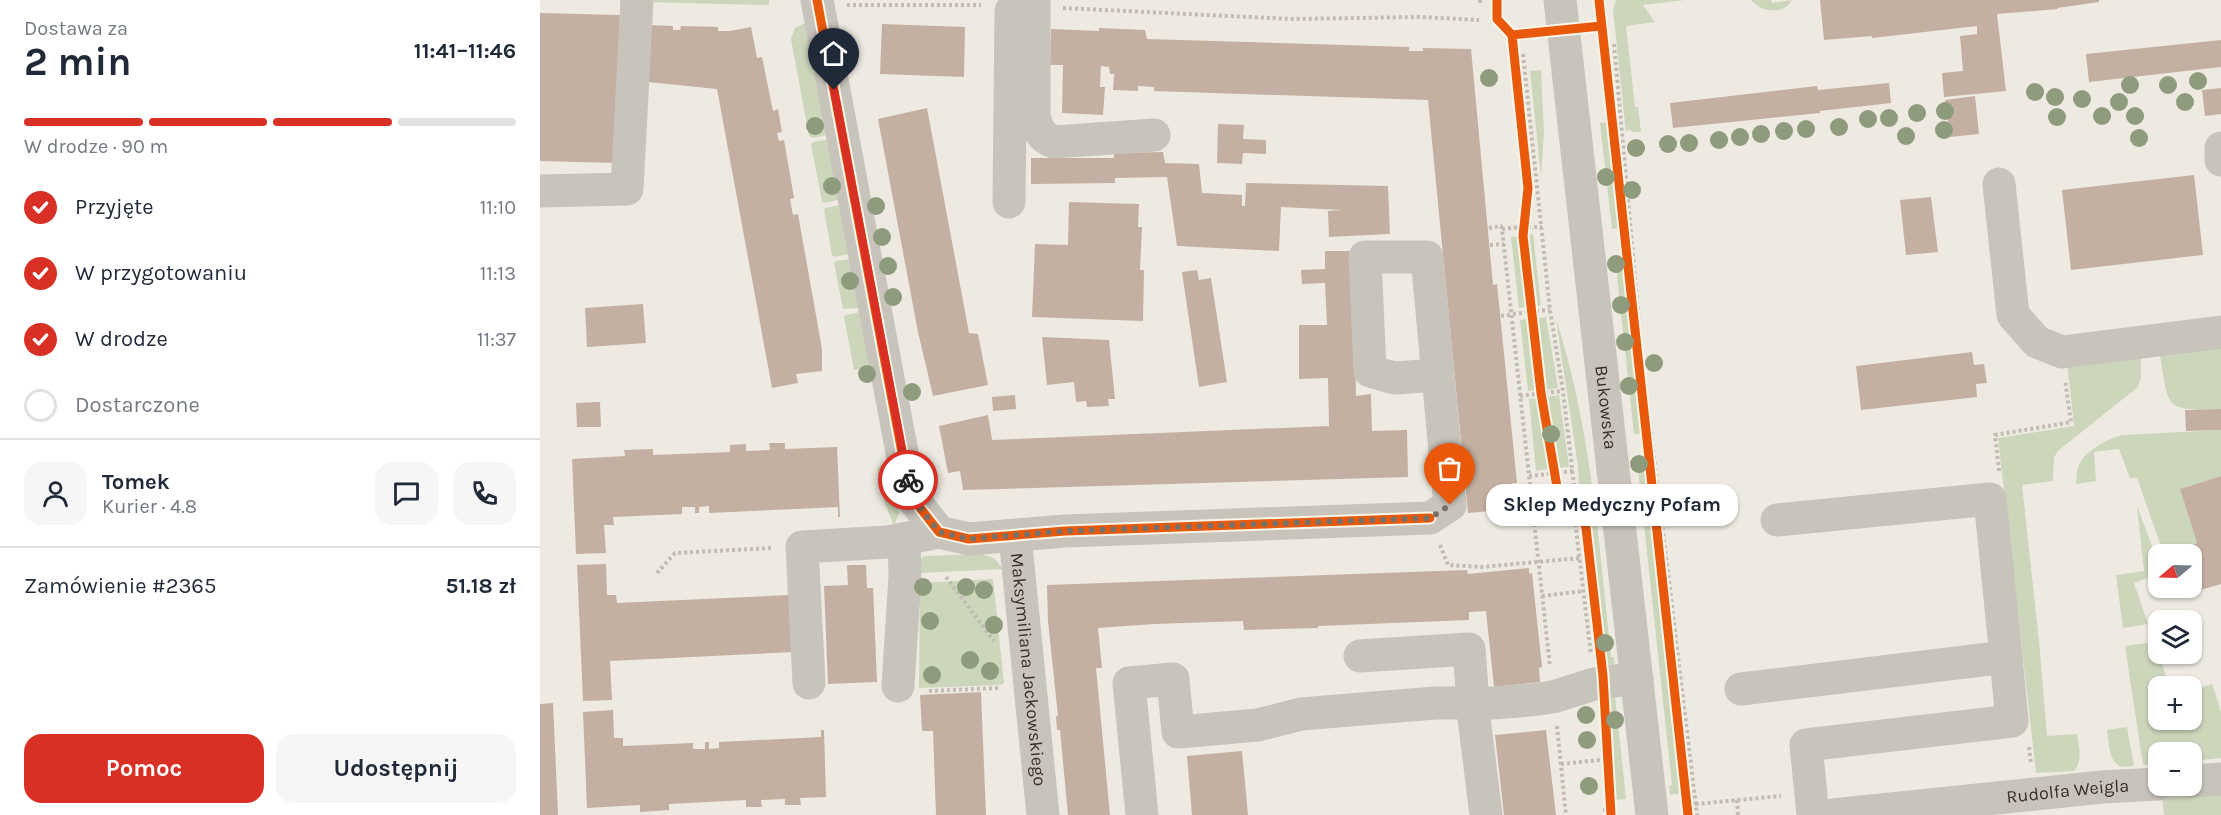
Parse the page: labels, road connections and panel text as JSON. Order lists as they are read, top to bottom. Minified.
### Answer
{"streets":{"street":["Bukowska","Maksymiliana Jackowskiego","Rudolfa Weigla"]},"places":["Sklep Medyczny Pofam"],"north":"left","page":{"heading":["2 min","Dostawa za","11:41–11:46"],"panel":["Tomek","Kurier · 4.8","Zamówienie #2365","51.18 zł"],"bar":"W drodze · 90 m","list":[["Przyjęte","11:10"],["W przygotowaniu","11:13"],["W drodze","11:37"],"Dostarczone"],"bubble":"Sklep Medyczny Pofam","map_buttons":["+","−"],"buttons":["Pomoc","Udostępnij"]}}
